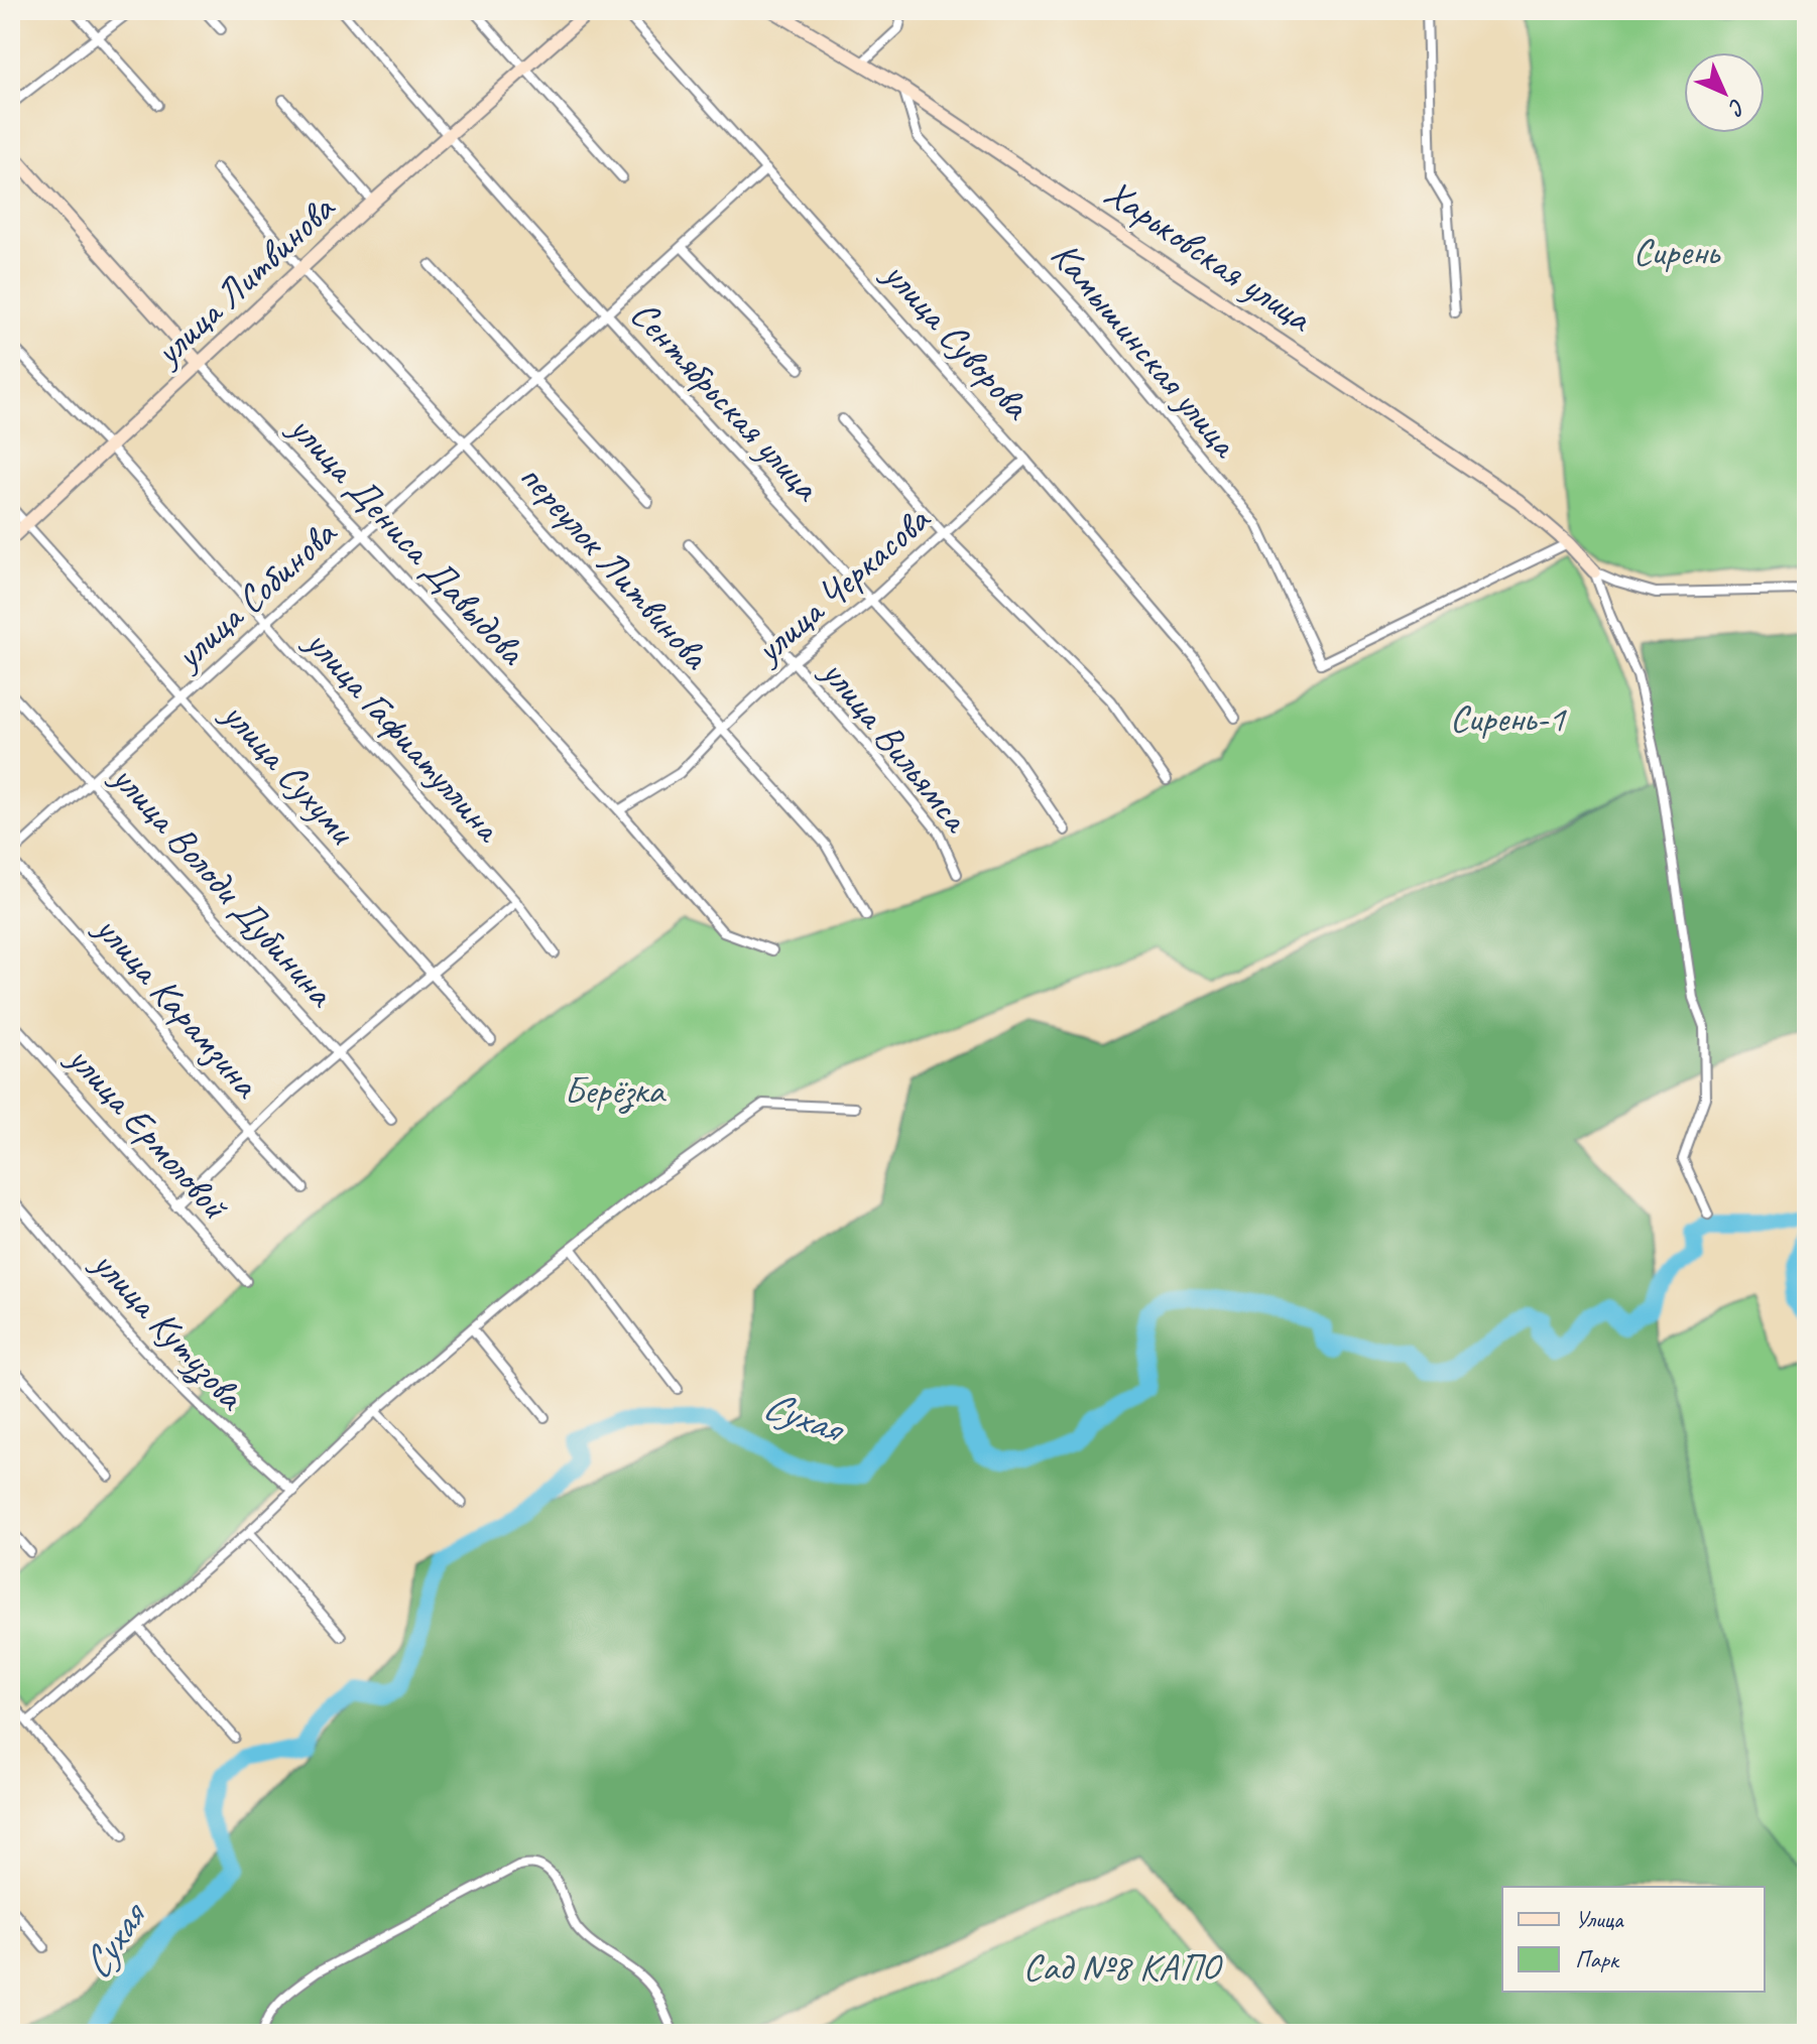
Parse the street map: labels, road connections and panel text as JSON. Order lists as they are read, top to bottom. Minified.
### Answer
{"streets":{"street":["Харьковская улица","улица Литвинова","улица Суворова","Камышинская улица","Сентябрьская улица","улица Дениса Давыдова","переулок Литвинова","улица Черкасова","улица Собинова","улица Гафиатуллина","улица Вильямса","улица Сухуми","улица Володи Дубинина","улица Карамзина","улица Ермоловой","улица Кутузова"]},"crossings":[["Харьковская улица","Камышинская улица"],["улица Литвинова","Сентябрьская улица"],["улица Литвинова","улица Дениса Давыдова"],["улица Литвинова","переулок Литвинова"],["улица Литвинова","улица Гафиатуллина"],["улица Литвинова","улица Сухуми"],["улица Суворова","улица Черкасова"],["улица Суворова","улица Собинова"],["Сентябрьская улица","улица Черкасова"],["Сентябрьская улица","улица Собинова"],["улица Дениса Давыдова","улица Черкасова"],["улица Дениса Давыдова","улица Собинова"],["переулок Литвинова","улица Черкасова"],["переулок Литвинова","улица Собинова"],["улица Черкасова","улица Вильямса"],["улица Собинова","улица Гафиатуллина"],["улица Собинова","улица Сухуми"],["улица Собинова","улица Володи Дубинина"],["улица Собинова","улица Карамзина"]],"water":["Сухая"],"parks":["Сирень","Сирень-1","Берёзка","Сад №8 КАПО"],"legend":["Улица","Парк"],"north":"bottom right"}
